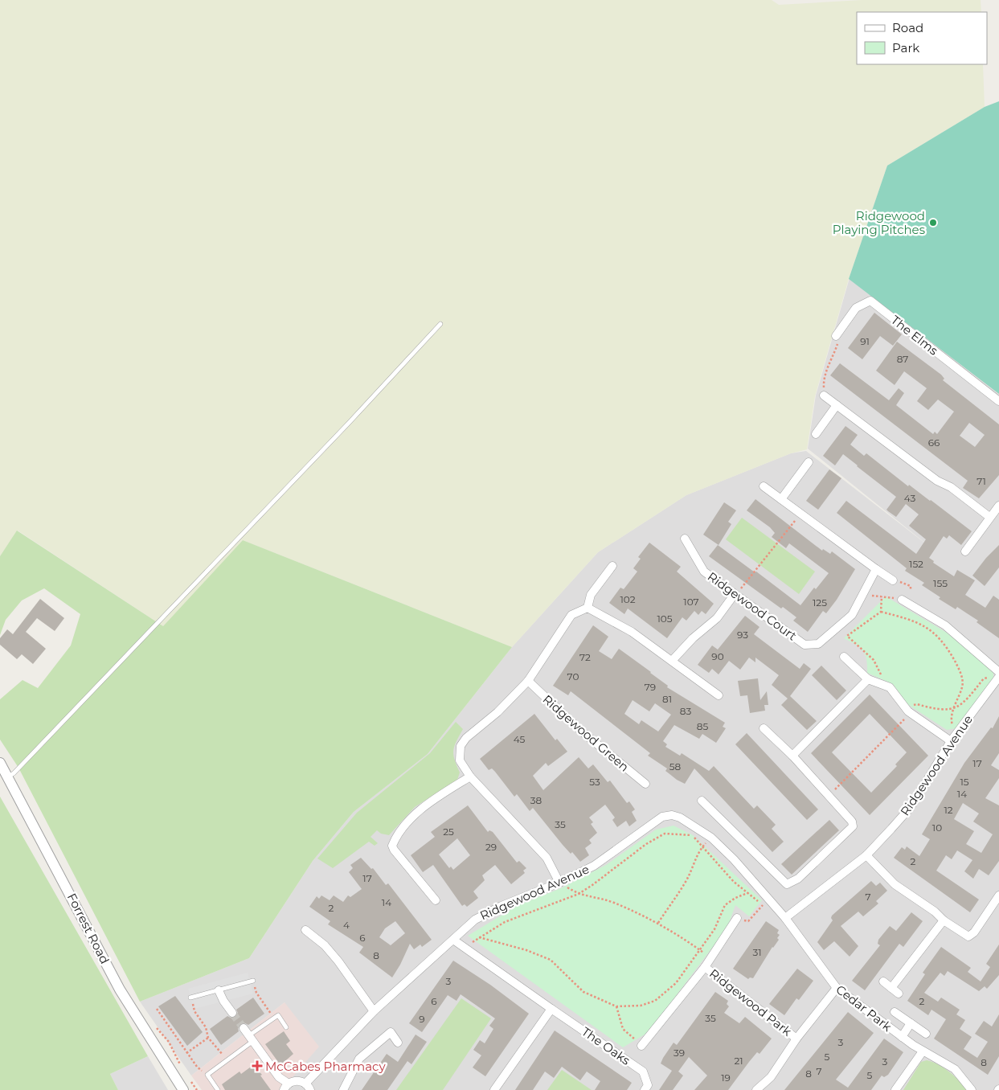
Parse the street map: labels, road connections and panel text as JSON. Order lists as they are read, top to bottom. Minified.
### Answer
{"streets":{"street":["The Elms","Ridgewood Court","Ridgewood Green","Ridgewood Avenue","Forrest Road","Ridgewood Park","Cedar Park","The Oaks"]},"crossings":[["Ridgewood Avenue","Cedar Park"],["Ridgewood Avenue","The Oaks"],["Ridgewood Park","Cedar Park"]],"places":{"other":["Ridgewood Playing Pitches"],"health":["McCabes Pharmacy"]},"house_numbers":["91","87","66","71","43","152","155","102","107","125","105","93","90","72","70","79","81","83","85","45","17","58","53","15","14","38","12","35","10","25","29","2","17","7","14","2","4","6","31","8","3","6","2","35","9","3","39","5","21","3","8","7","8","5","19"],"legend":["Road","Park"]}
